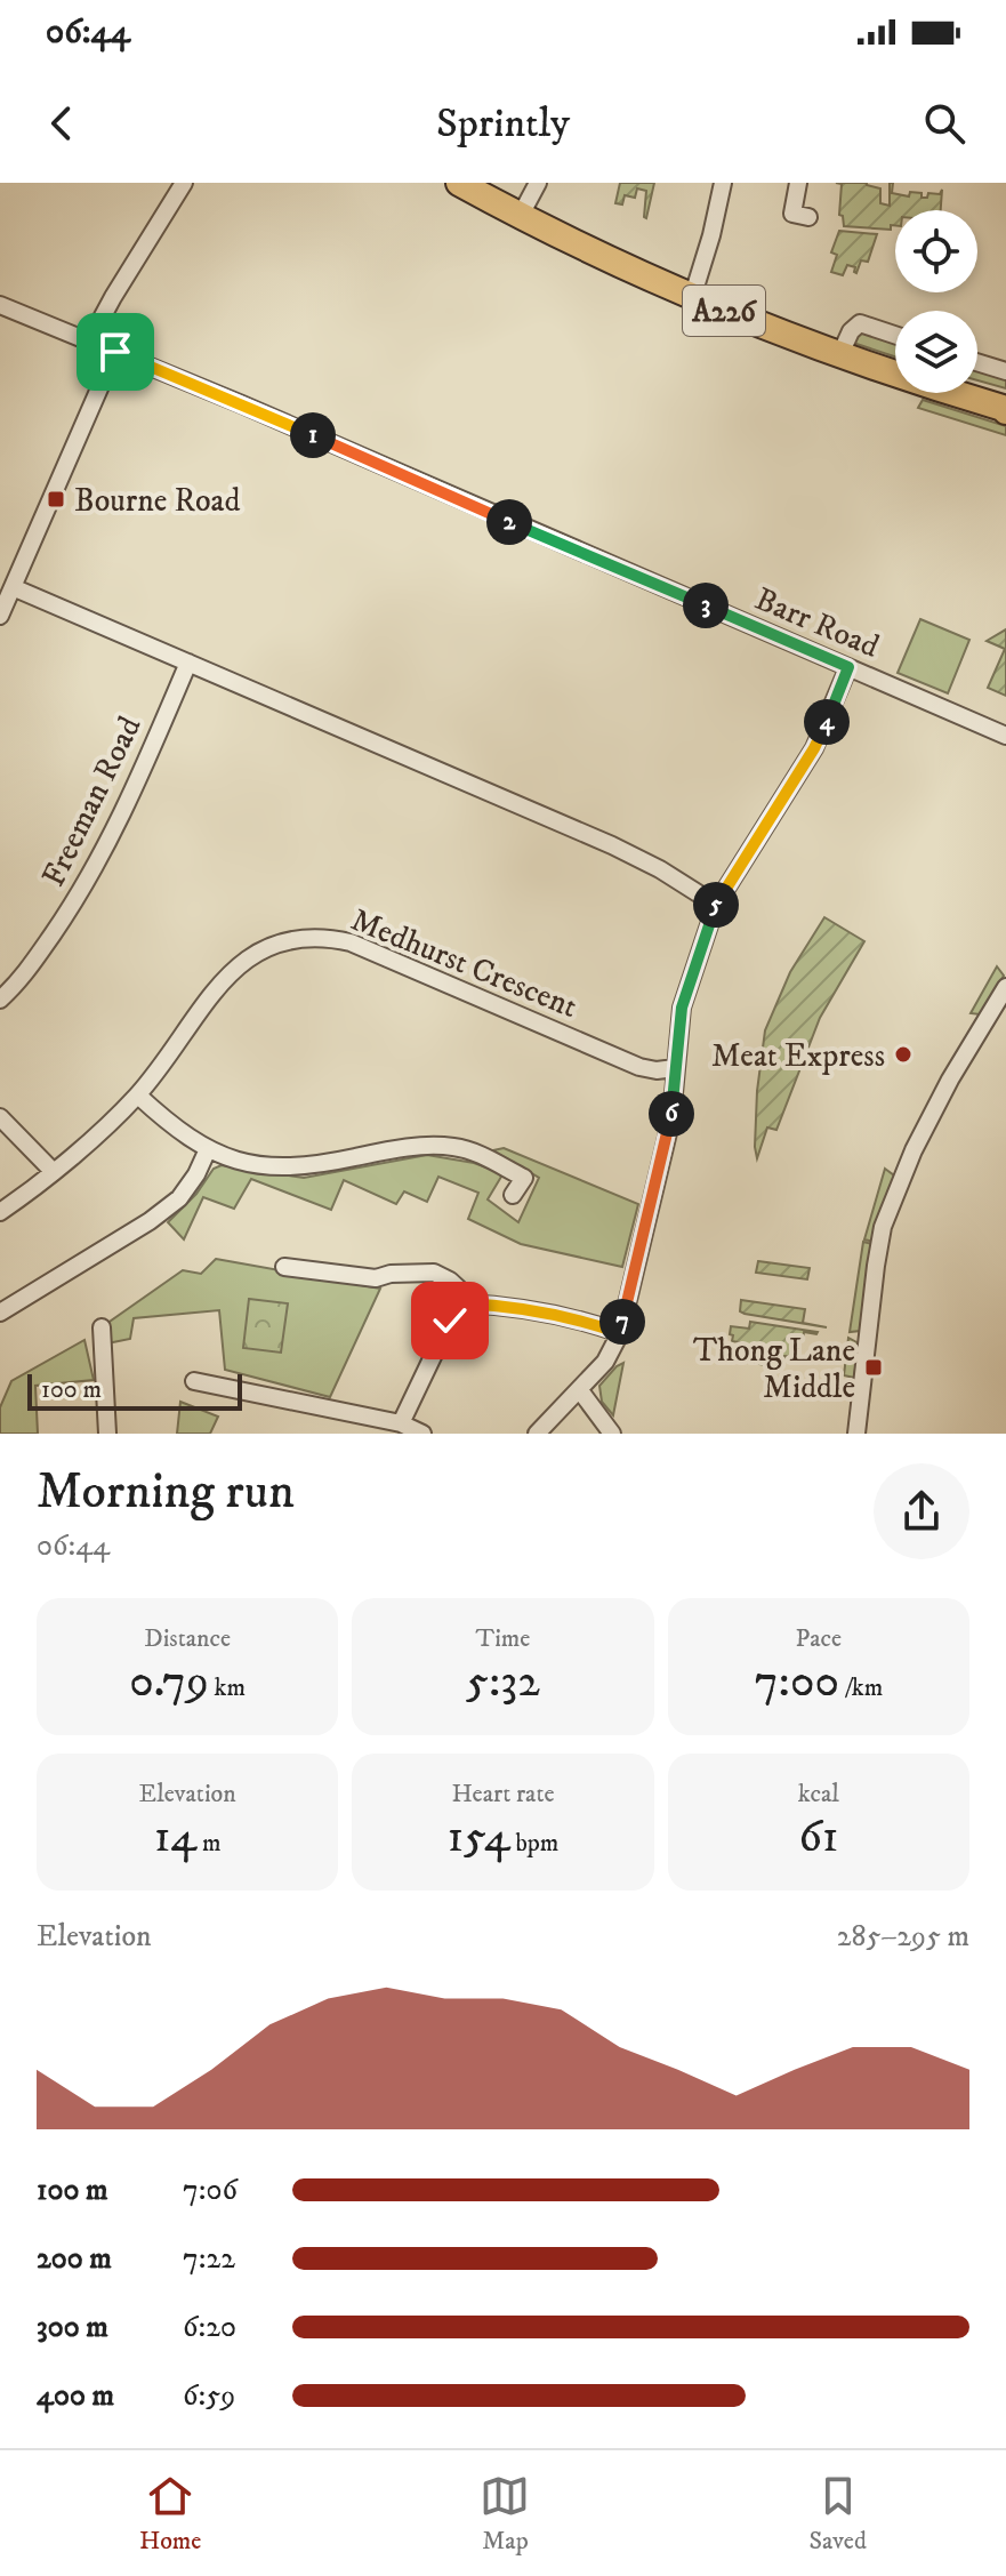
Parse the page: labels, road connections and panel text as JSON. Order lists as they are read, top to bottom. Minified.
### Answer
{"streets":{"main road":["A226"],"street":["Barr Road","Freeman Road","Medhurst Crescent"]},"places":{"transit":["Bourne Road","Thong Lane Middle"],"other":["Meat Express"]},"scale_bar":"100 m","page":{"status":"06:44","header":"Sprintly","pins":["1","2","3","4","5","6","7"],"scale":"100 m","heading":["Morning run","06:44"],"stats":[["Distance","0.79 km"],["Time","5:32"],["Pace","7:00 /km"],["Elevation","14 m"],["Heart rate","154 bpm"],["kcal","61"]],"chart":["Elevation","285–295 m"],"list":[{"name":"100 m","note":"7:06"},{"name":"200 m","note":"7:22"},{"name":"300 m","note":"6:20"},{"name":"400 m","note":"6:59"}],"tabs":["Home","Map","Saved"]}}
